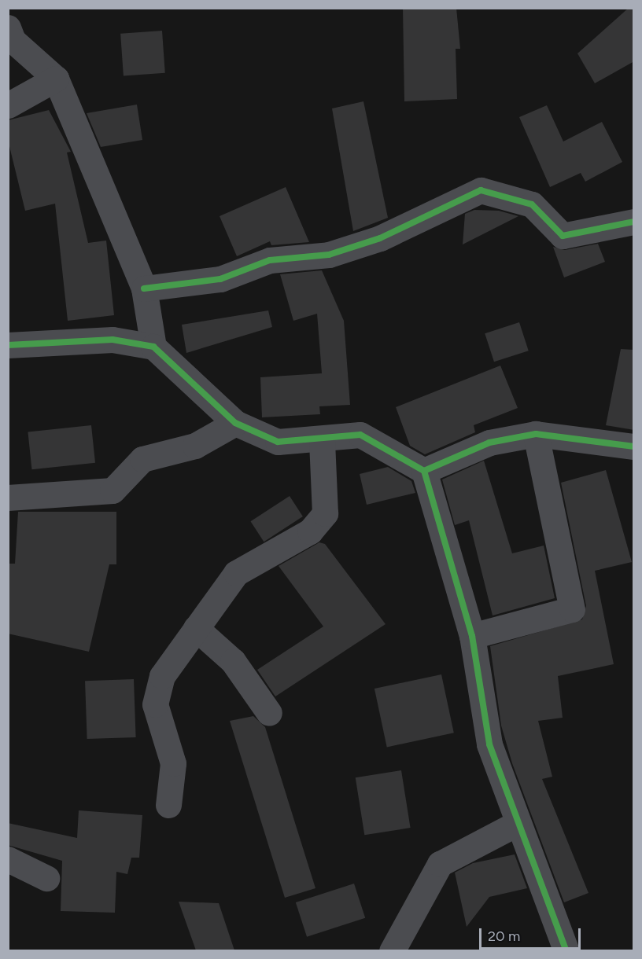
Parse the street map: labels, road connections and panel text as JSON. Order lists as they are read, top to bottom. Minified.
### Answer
{"scale_bar":"20 m"}
